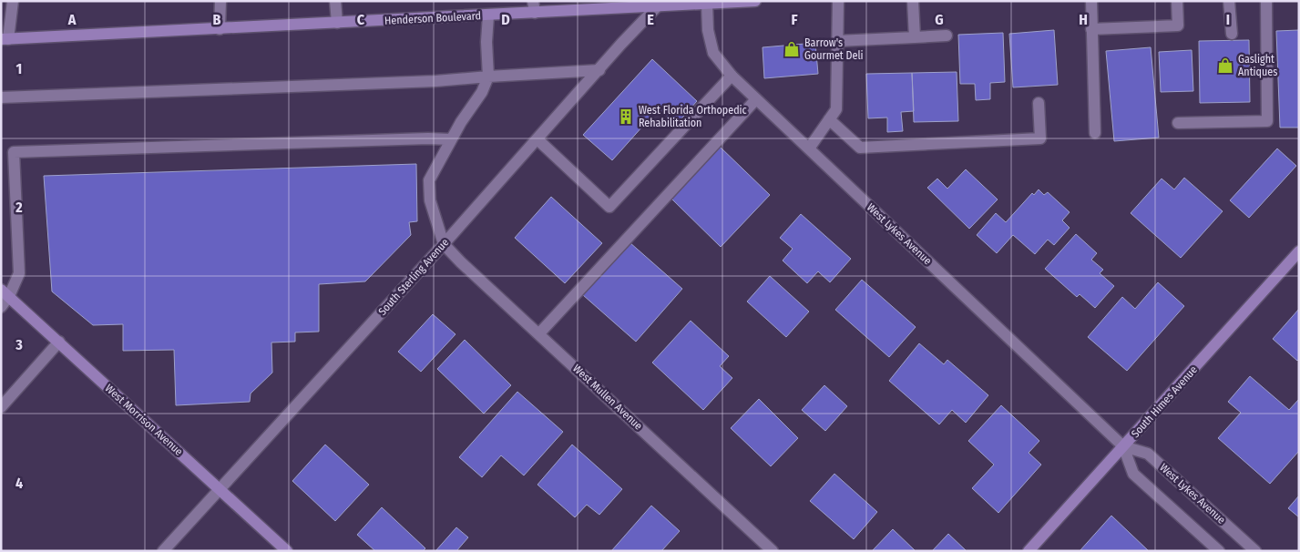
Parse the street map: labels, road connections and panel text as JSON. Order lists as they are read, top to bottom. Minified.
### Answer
{"streets":{"street":["Henderson Boulevard","West Lykes Avenue","South Sterling Avenue","West Mullen Avenue","South Himes Avenue","West Morrison Avenue"]},"crossings":[["Henderson Boulevard","West Lykes Avenue"],["Henderson Boulevard","South Sterling Avenue"],["West Lykes Avenue","South Himes Avenue"],["South Sterling Avenue","West Mullen Avenue"],["South Sterling Avenue","West Morrison Avenue"]],"places":{"shop":["Barrow's Gourmet Deli","Gaslight Antiques"],"building":["West Florida Orthopedic Rehabilitation"]},"grid":{"columns":["A","B","C","D","E","F","G","H","I"],"rows":["1","2","3","4"]}}
